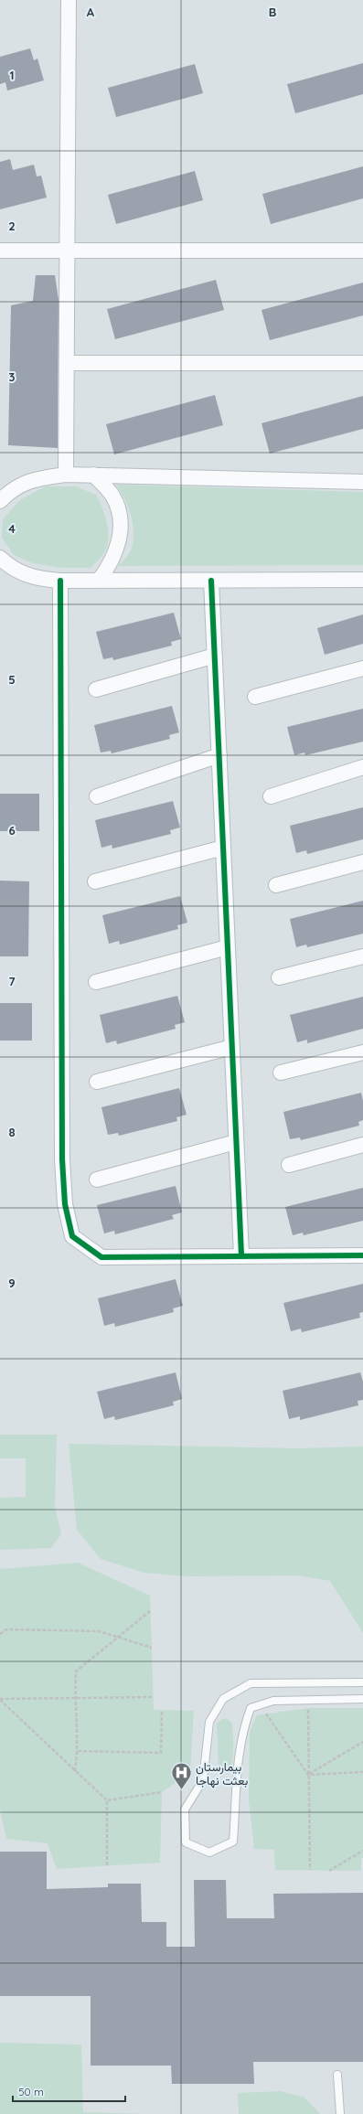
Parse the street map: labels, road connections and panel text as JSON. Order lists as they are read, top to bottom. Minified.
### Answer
{"places":{"hospital":["بیمارستان بعثت نهاجا"]},"scale_bar":"50 m","grid":{"columns":["A","B"],"rows":["1","2","3","4","5","6","7","8","9"]}}
